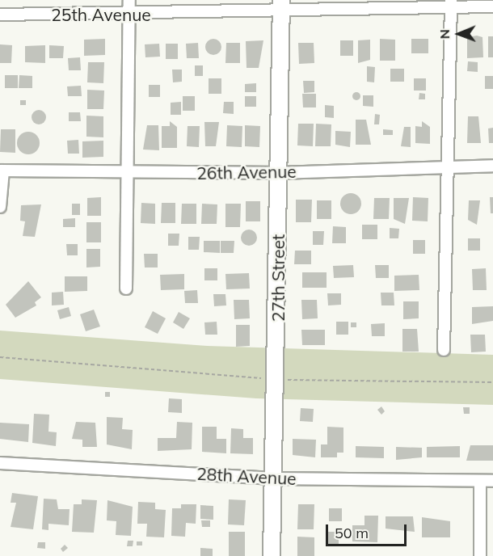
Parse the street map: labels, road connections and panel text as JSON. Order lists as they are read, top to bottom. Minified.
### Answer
{"streets":{"street":["25th Avenue","26th Avenue","27th Street","28th Avenue"]},"crossings":[["25th Avenue","27th Street"],["26th Avenue","27th Street"],["27th Street","28th Avenue"]],"scale_bar":"50 m","north":"left"}
